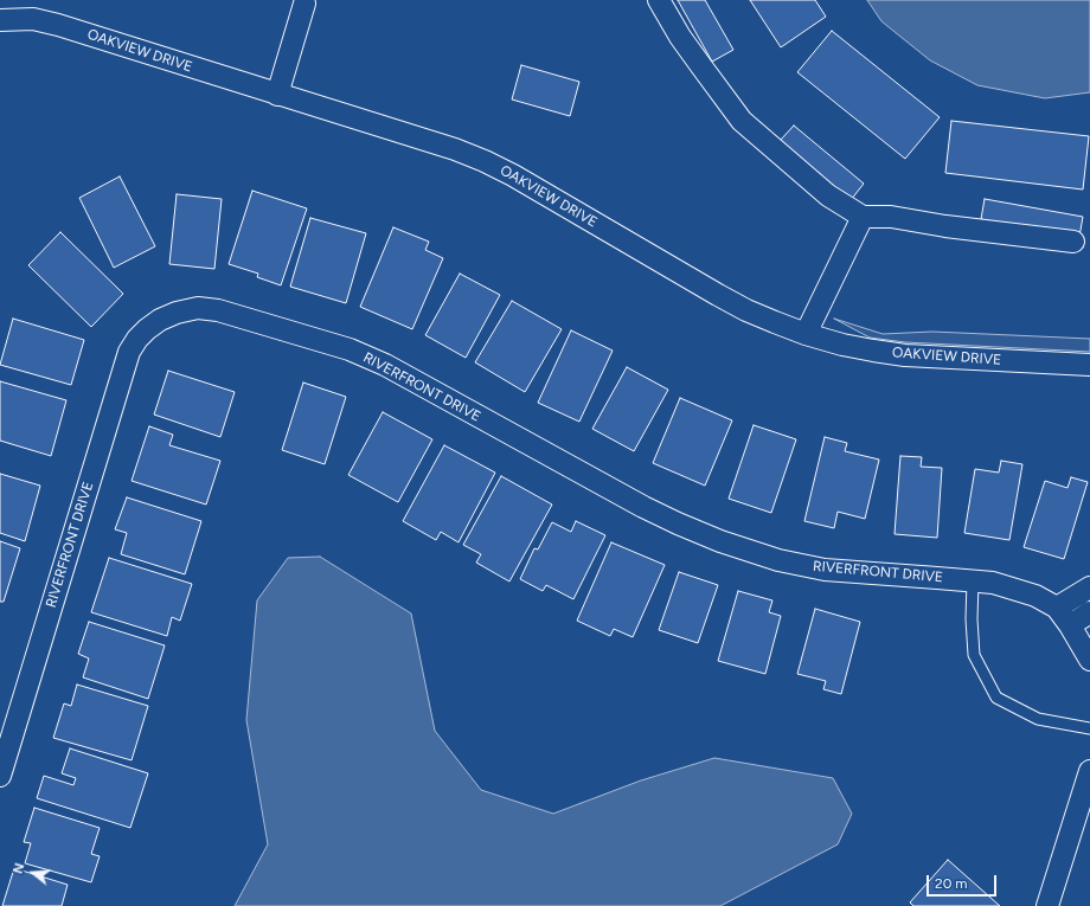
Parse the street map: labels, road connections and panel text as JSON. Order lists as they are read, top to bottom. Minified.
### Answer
{"streets":{"street":["OAKVIEW DRIVE","RIVERFRONT DRIVE"]},"scale_bar":"20 m","north":"left"}
